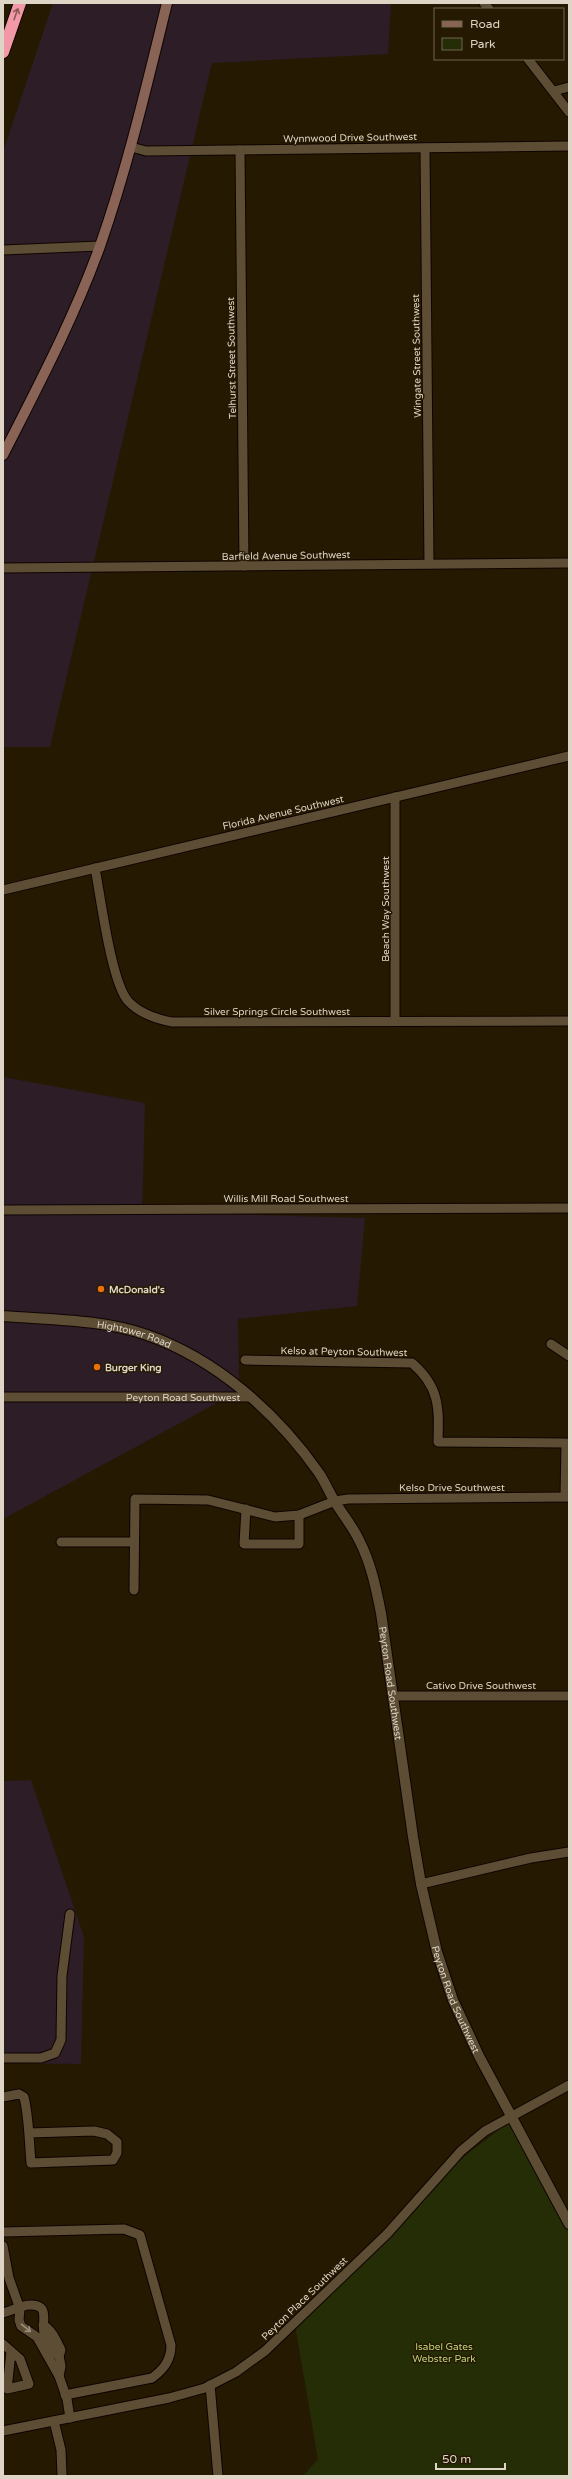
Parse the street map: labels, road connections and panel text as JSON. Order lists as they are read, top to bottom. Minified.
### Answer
{"streets":{"street":["Wynnwood Drive Southwest","Wingate Street Southwest","Telhurst Street Southwest","Barfield Avenue Southwest","Florida Avenue Southwest","Beach Way Southwest","Silver Springs Circle Southwest","Willis Mill Road Southwest","Hightower Road","Kelso at Peyton Southwest","Peyton Road Southwest","Kelso Drive Southwest","Cativo Drive Southwest","Peyton Place Southwest"]},"crossings":[["Wynnwood Drive Southwest","Wingate Street Southwest"],["Wynnwood Drive Southwest","Telhurst Street Southwest"],["Wingate Street Southwest","Barfield Avenue Southwest"],["Telhurst Street Southwest","Barfield Avenue Southwest"],["Florida Avenue Southwest","Beach Way Southwest"],["Florida Avenue Southwest","Silver Springs Circle Southwest"],["Beach Way Southwest","Silver Springs Circle Southwest"],["Hightower Road","Peyton Road Southwest"],["Kelso at Peyton Southwest","Kelso Drive Southwest"],["Peyton Road Southwest","Kelso Drive Southwest"],["Peyton Road Southwest","Cativo Drive Southwest"],["Peyton Road Southwest","Peyton Place Southwest"]],"parks":["Isabel Gates Webster Park"],"places":["McDonald's","Burger King"],"legend":["Road","Park"],"scale_bar":"50 m"}
